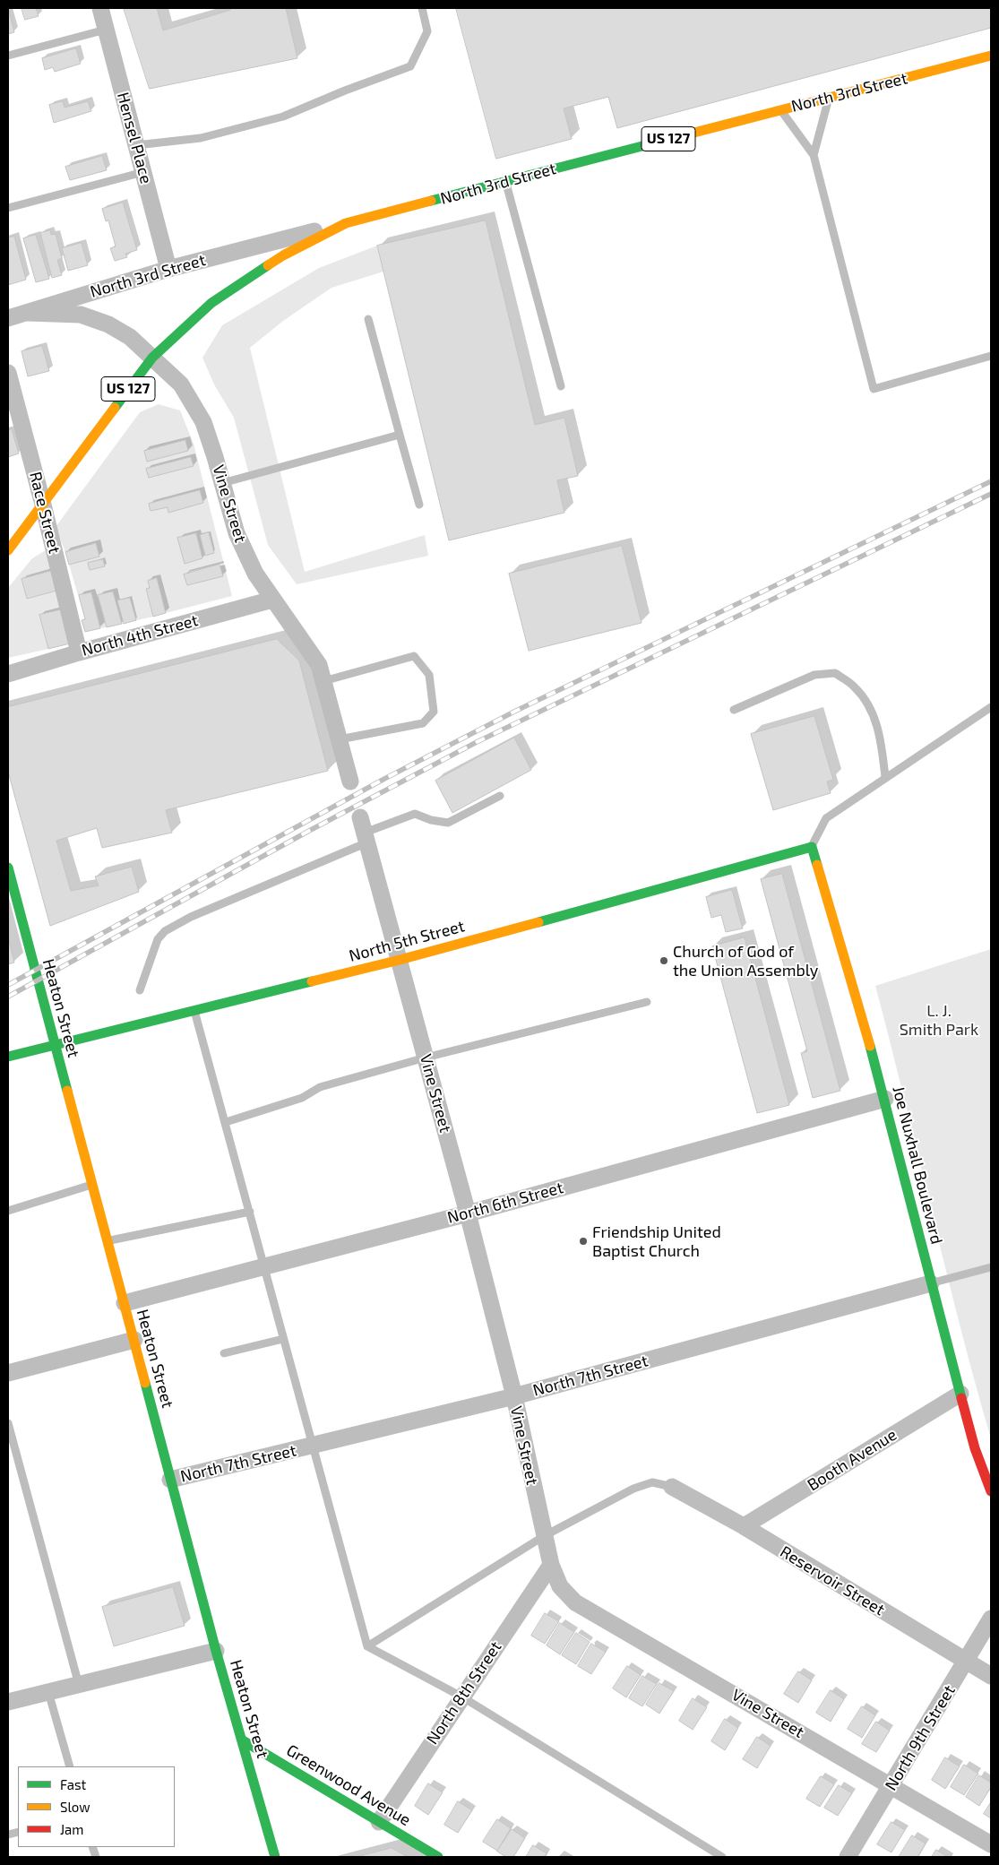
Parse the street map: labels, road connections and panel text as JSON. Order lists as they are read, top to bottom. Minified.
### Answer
{"streets":{"main road":["North 3rd Street","US 127","North 5th Street","Heaton Street","Joe Nuxhall Boulevard","Greenwood Avenue"],"street":["Hensel Place","Vine Street","Race Street","North 4th Street","North 6th Street","North 7th Street","Booth Avenue","Reservoir Street","North 8th Street","North 9th Street"]},"crossings":[["North 3rd Street","Hensel Place"],["North 3rd Street","US 127"],["North 3rd Street","Vine Street"],["US 127","Vine Street"],["US 127","Race Street"],["Vine Street","North 4th Street"],["Vine Street","North 5th Street"],["Vine Street","North 6th Street"],["Vine Street","North 7th Street"],["Vine Street","North 8th Street"],["Vine Street","North 9th Street"],["Race Street","North 4th Street"],["North 5th Street","Heaton Street"],["North 5th Street","Joe Nuxhall Boulevard"],["Heaton Street","North 6th Street"],["Heaton Street","North 7th Street"],["Heaton Street","Greenwood Avenue"],["Joe Nuxhall Boulevard","North 6th Street"],["Joe Nuxhall Boulevard","North 7th Street"],["Joe Nuxhall Boulevard","Booth Avenue"],["Booth Avenue","Reservoir Street"],["Reservoir Street","North 9th Street"],["North 8th Street","Greenwood Avenue"]],"parks":["L. J. Smith Park"],"places":["Church of God of the Union Assembly","Friendship United Baptist Church"],"legend":["Fast","Slow","Jam"]}
